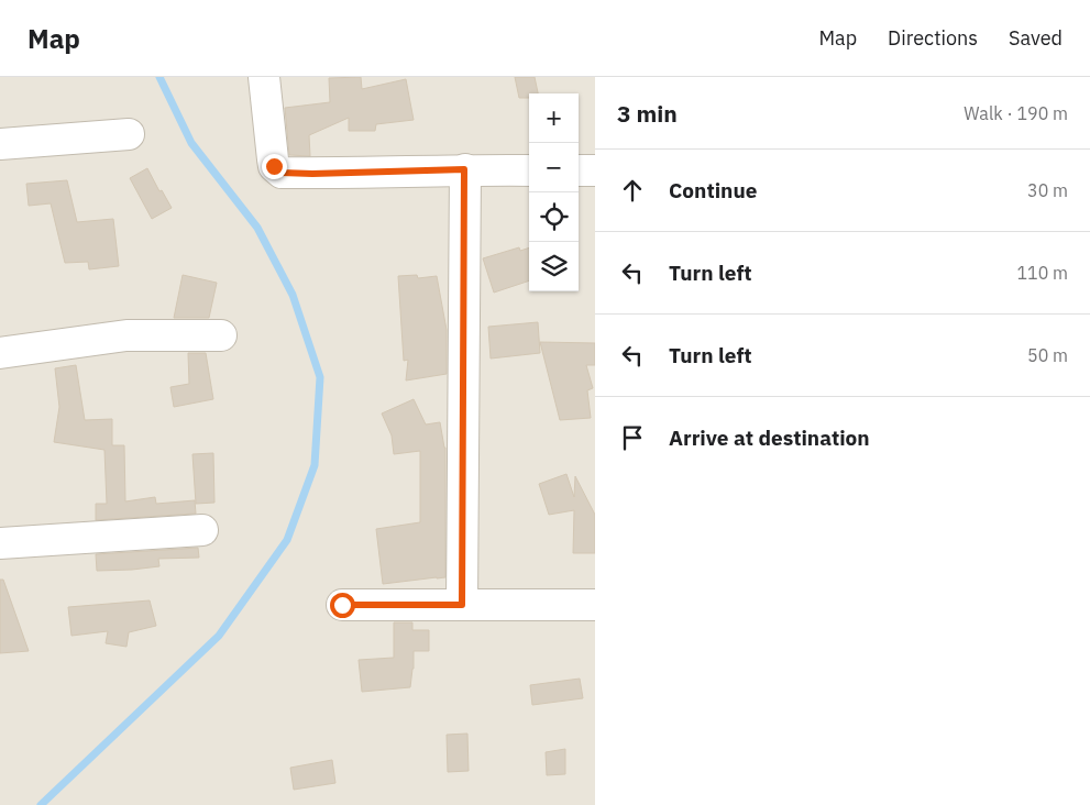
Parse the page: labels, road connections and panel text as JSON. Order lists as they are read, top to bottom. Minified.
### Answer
{"page":{"header":"Map","nav":["Map","Directions","Saved"],"heading":["3 min","Walk · 190 m"],"map_buttons":["+","−"],"list":[["Continue","30 m"],["Turn left","110 m"],["Turn left","50 m"],"Arrive at destination"]}}
